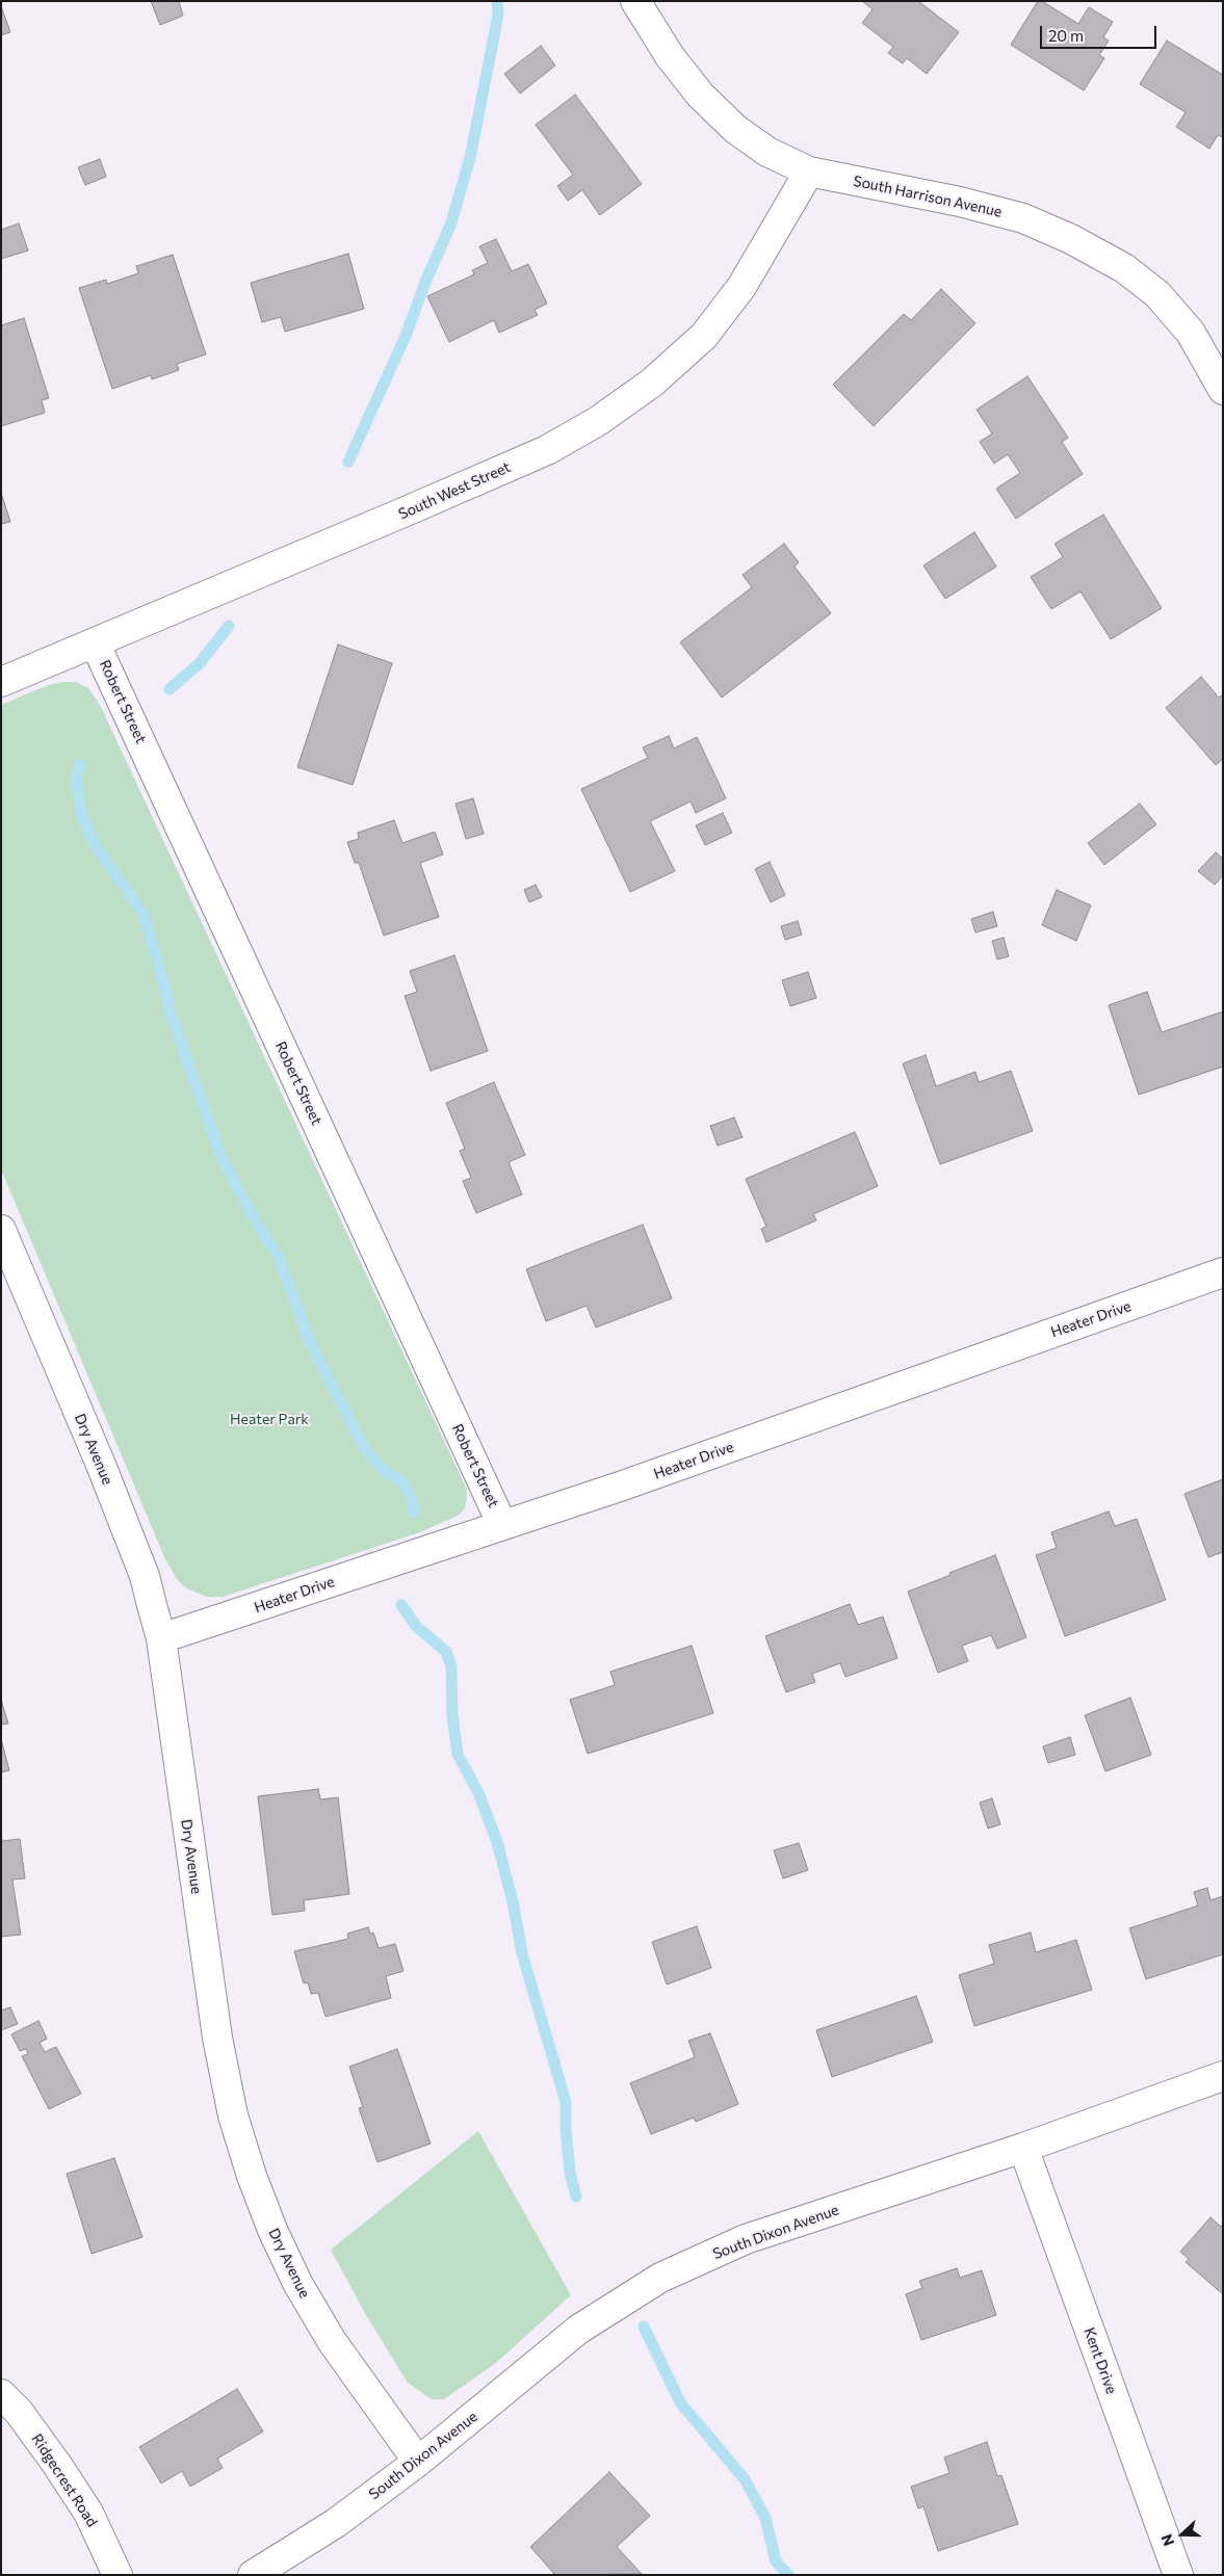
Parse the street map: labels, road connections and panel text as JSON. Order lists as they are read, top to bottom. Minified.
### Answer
{"streets":{"street":["South Harrison Avenue","South West Street","Robert Street","Heater Drive","Dry Avenue","South Dixon Avenue","Kent Drive","Ridgecrest Road"]},"crossings":[["South Harrison Avenue","South West Street"],["South West Street","Robert Street"],["Robert Street","Heater Drive"],["Heater Drive","Dry Avenue"],["Dry Avenue","South Dixon Avenue"],["South Dixon Avenue","Kent Drive"]],"parks":["Heater Park"],"scale_bar":"20 m","north":"left"}
